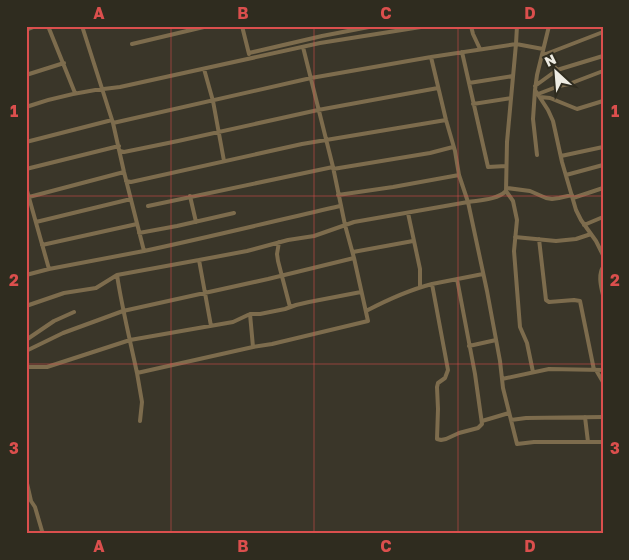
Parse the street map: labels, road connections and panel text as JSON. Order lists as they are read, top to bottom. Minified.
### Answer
{"north":"top left","grid":{"columns":["A","B","C","D"],"rows":["1","2","3"]}}
